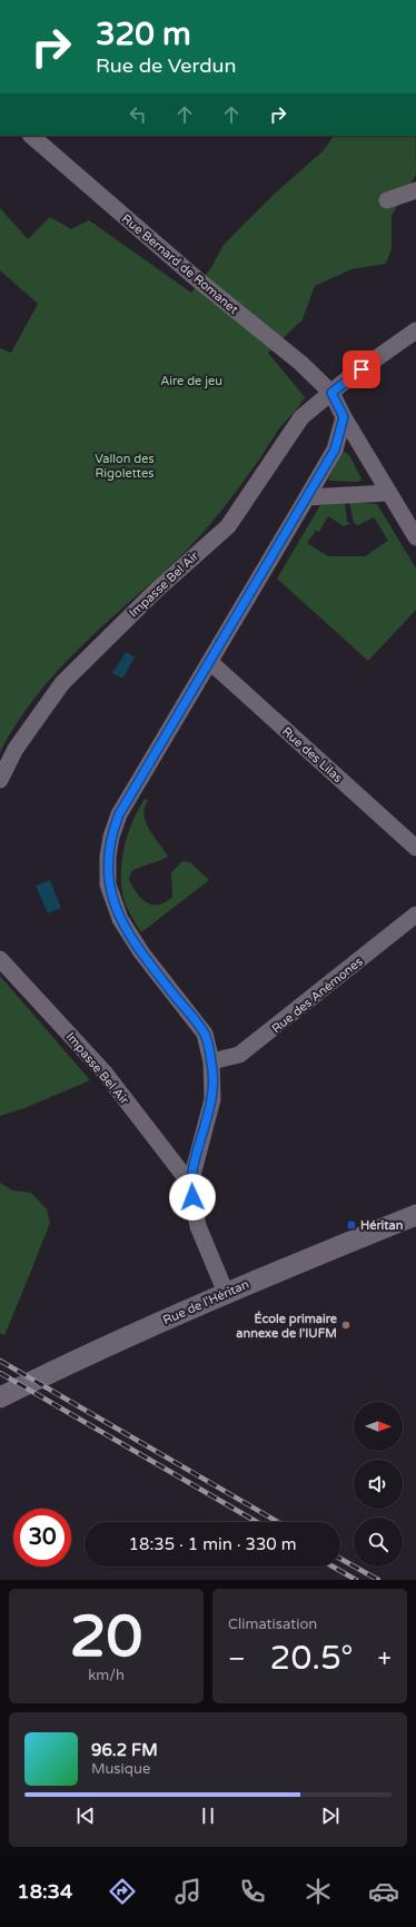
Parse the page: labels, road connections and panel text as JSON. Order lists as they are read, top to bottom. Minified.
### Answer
{"streets":{"street":["Rue Bernard de Romanet","Impasse Bel Air","Rue des Lilas","Rue des Anémones","Rue de l'Héritan"]},"crossings":[["Rue Bernard de Romanet","Impasse Bel Air"]],"parks":["Aire de jeu","Vallon des Rigolettes"],"places":{"transit":["Héritan"],"other":["École primaire annexe de l'IUFM"]},"north":"right","page":{"turn":["320 m","Rue de Verdun"],"limit":"30","trip":"18:35 · 1 min · 330 m","tile":[["20","km/h"],"Climatisation"],"heat":["−","20.5°","+"],"song":["96.2 FM","Musique"],"tabs":"18:34"}}
